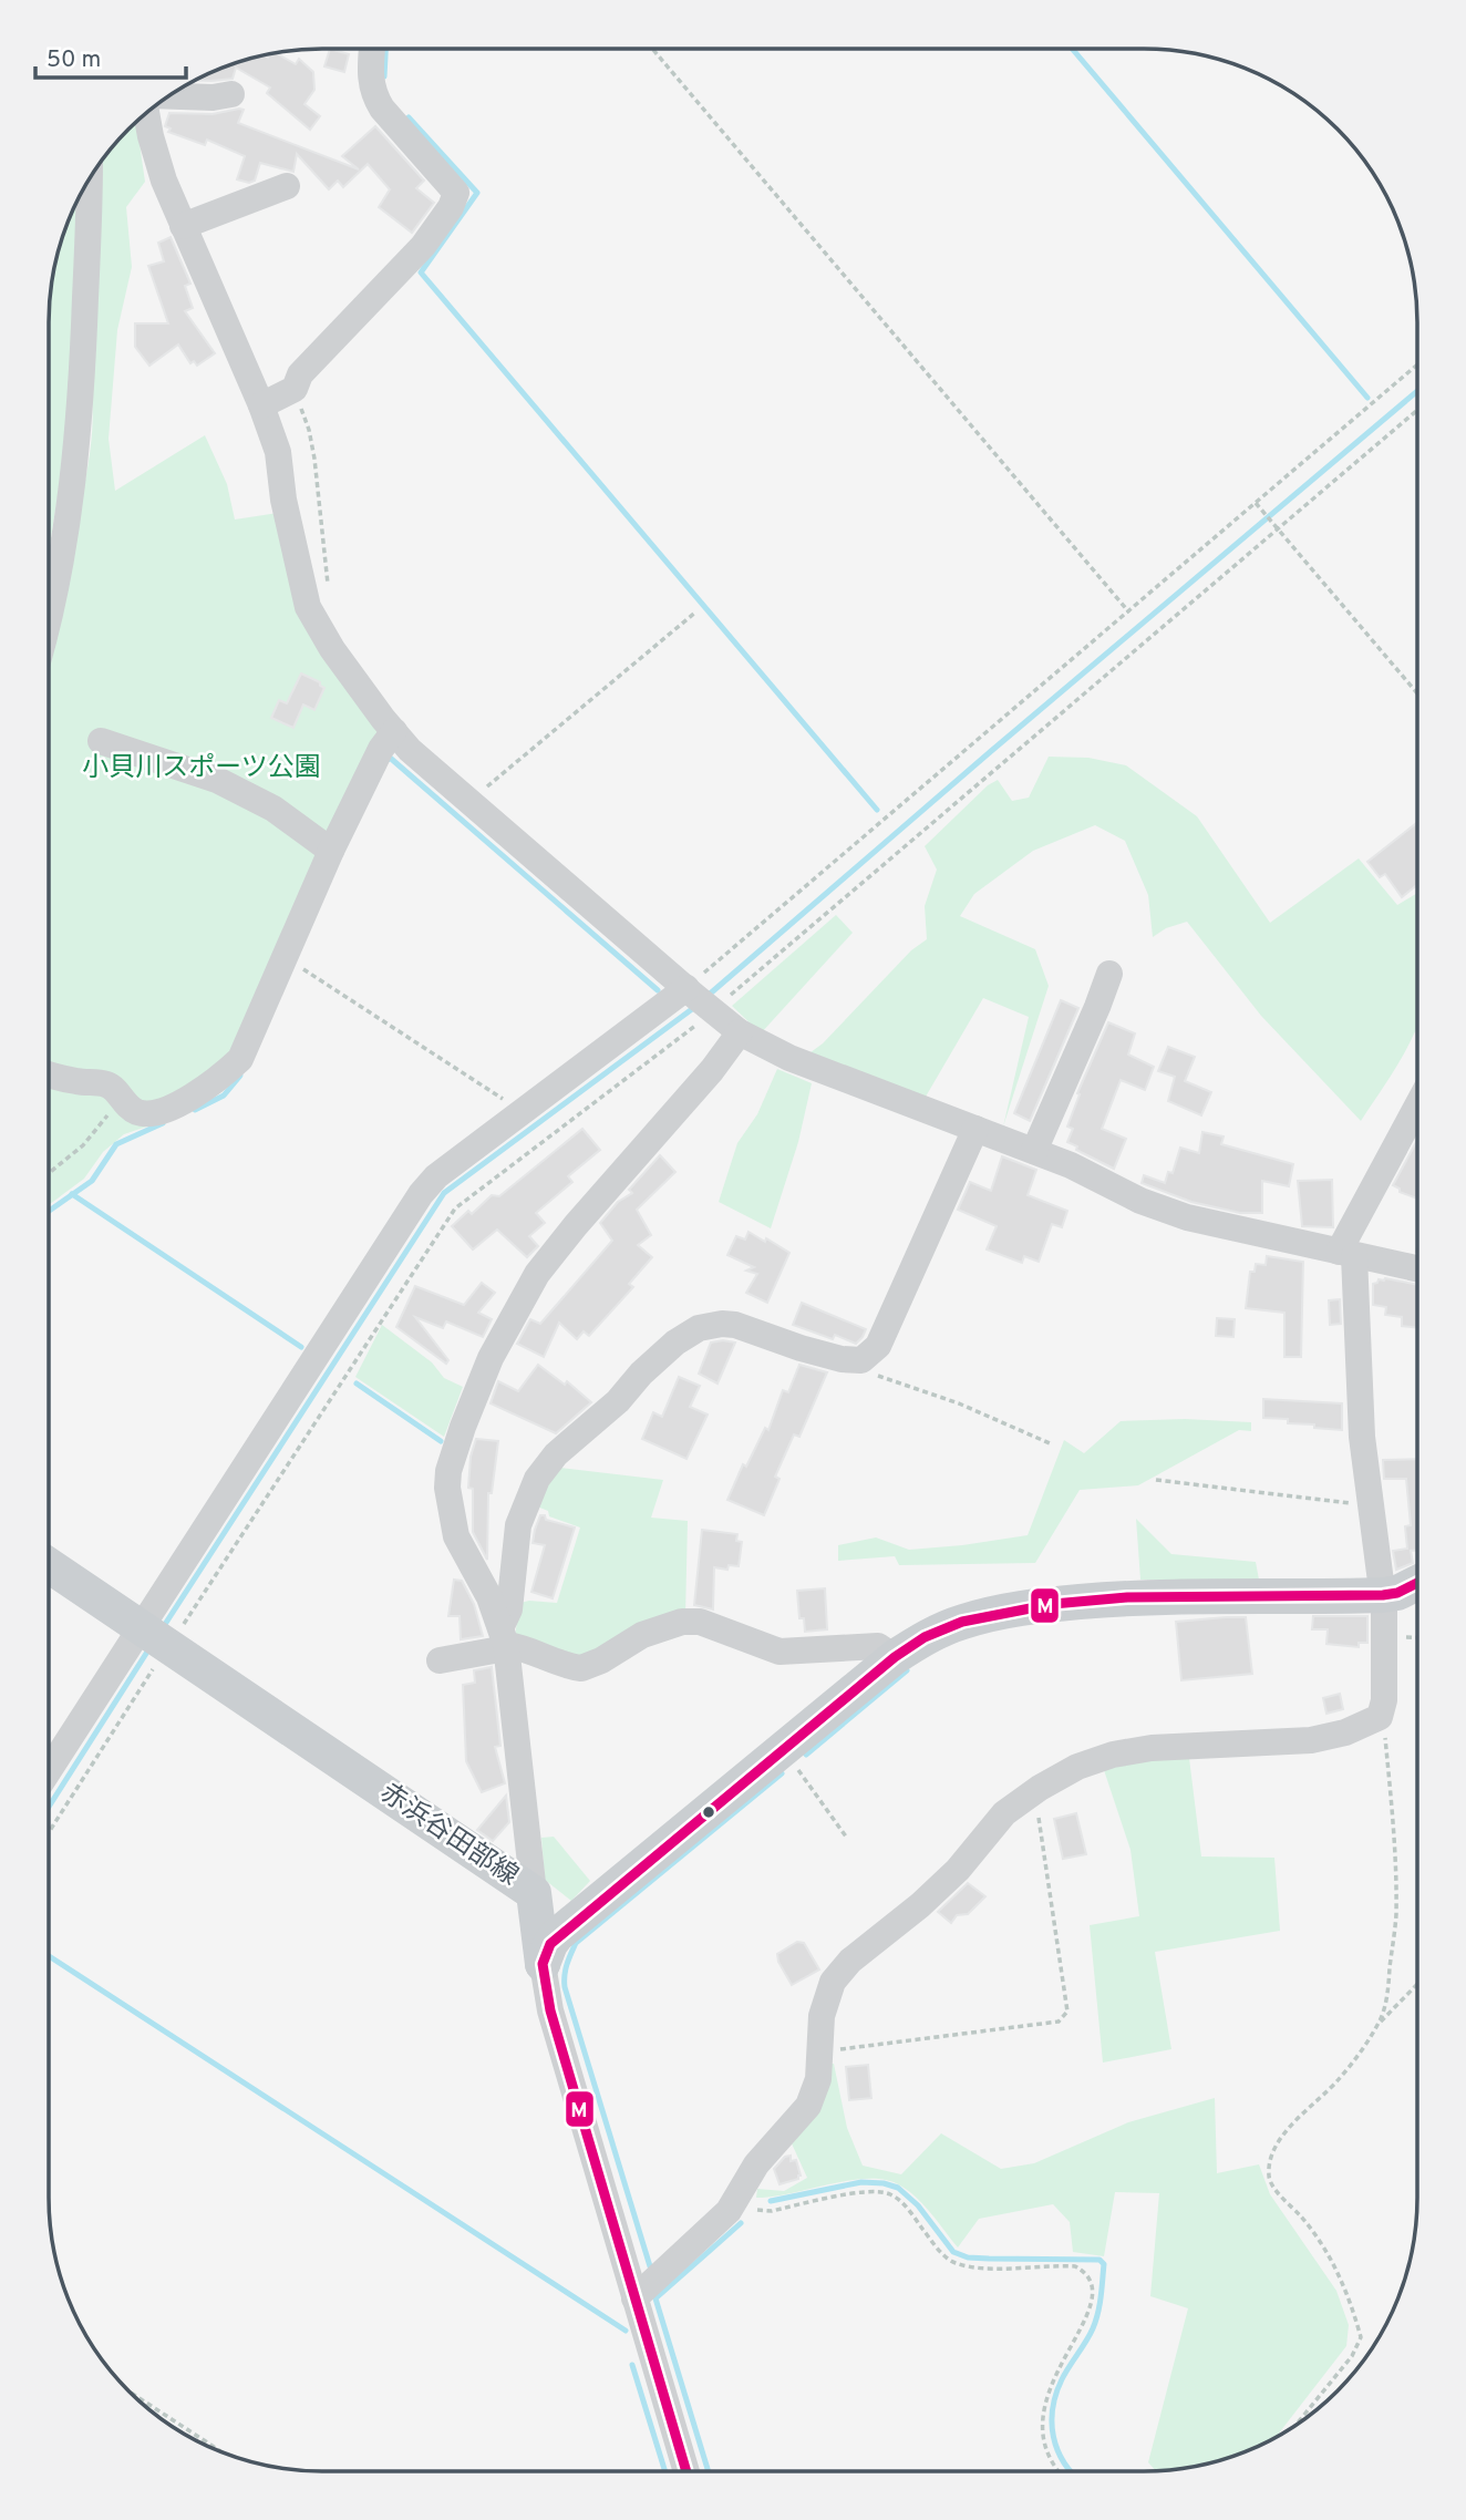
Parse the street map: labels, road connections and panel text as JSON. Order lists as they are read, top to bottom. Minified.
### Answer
{"streets":{"main road":["赤浜谷田部線"]},"parks":["小貝川スポーツ公園"],"lines":["transit line M"],"scale_bar":"50 m"}
